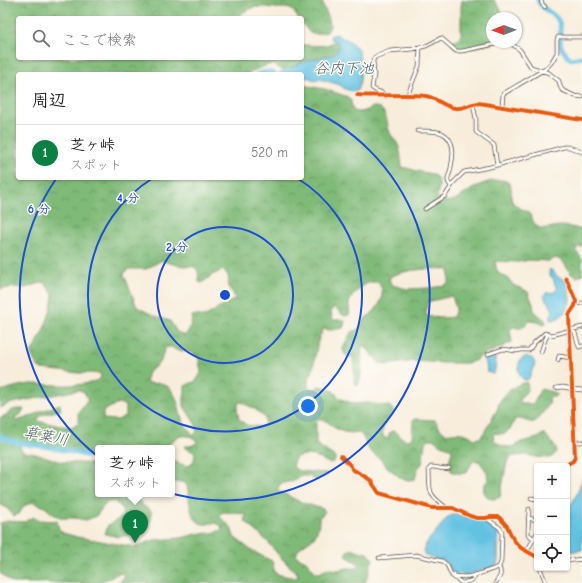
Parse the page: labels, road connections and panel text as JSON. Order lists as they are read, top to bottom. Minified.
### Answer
{"water":["谷内下池","草葉川"],"north":"left","page":{"search":"ここで検索","heading":"周辺","list":[{"mark":"1","name":"芝ヶ峠","note":"スポット","value":"520 m"}],"popup":["芝ヶ峠","スポット"],"map_buttons":["+","−"],"pins":"1"},"rings":["4 分","6 分","2 分"]}
